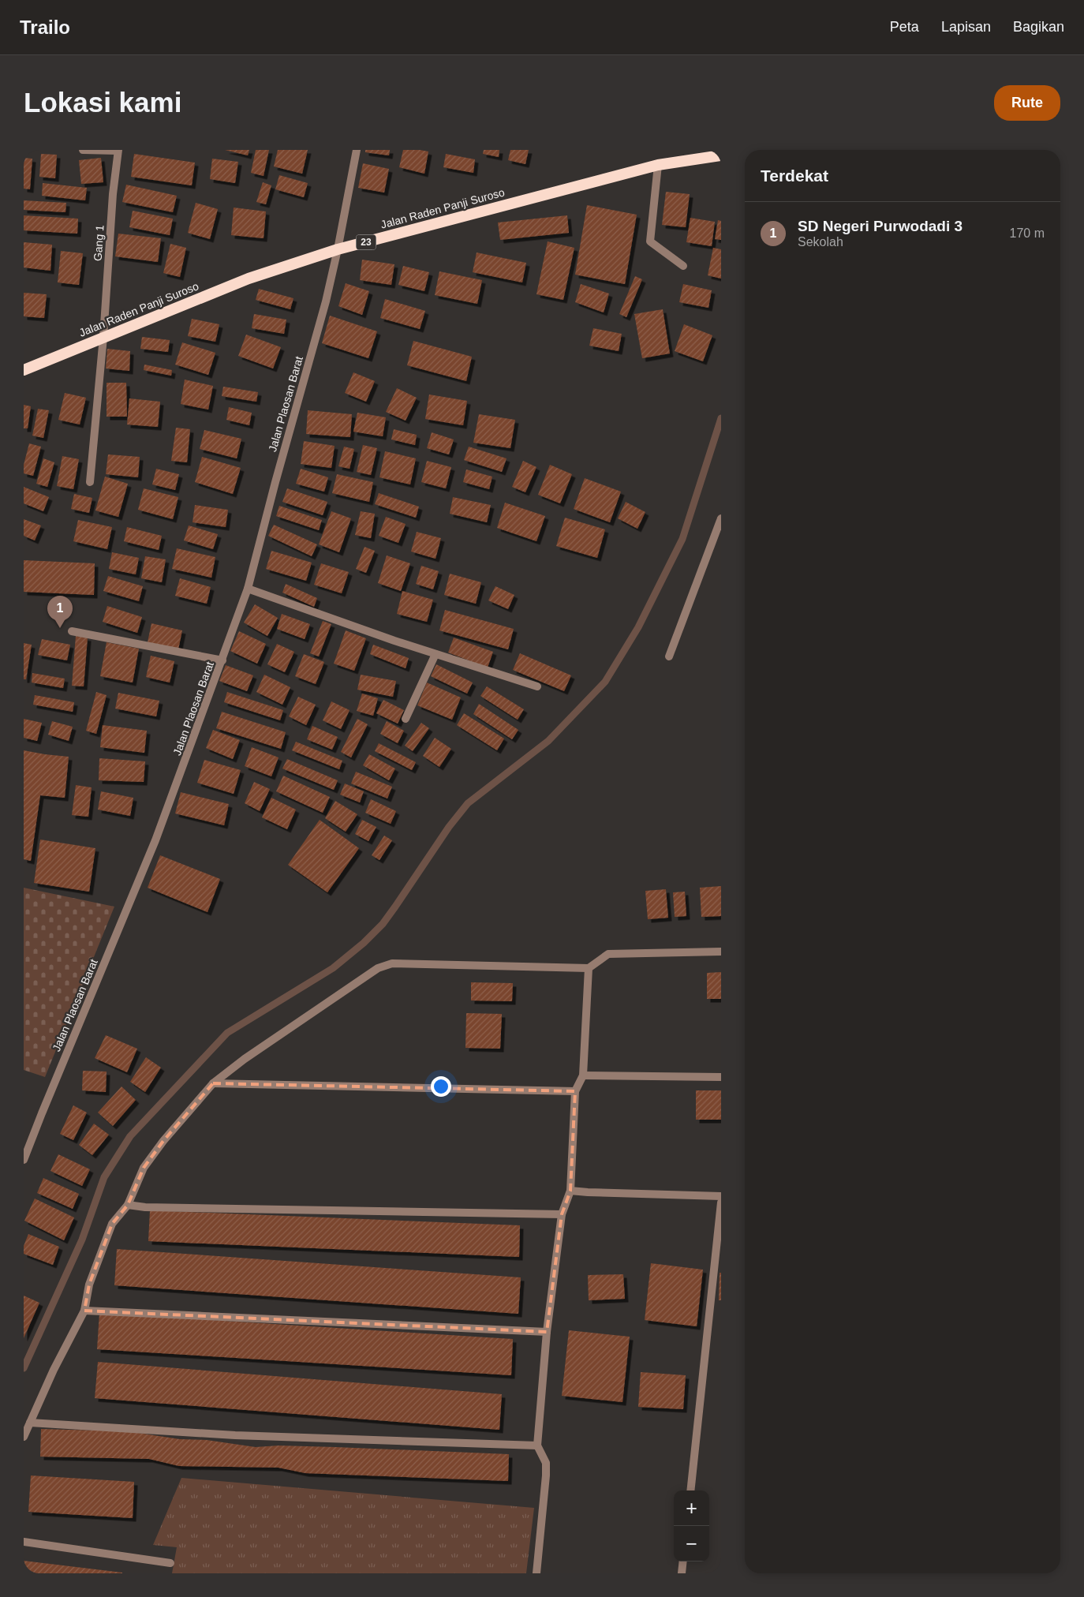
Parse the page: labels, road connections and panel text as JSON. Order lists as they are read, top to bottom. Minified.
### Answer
{"streets":{"highway":["Jalan Raden Panji Suroso","23"],"street":["Gang 1","Jalan Plaosan Barat"]},"crossings":[["Jalan Raden Panji Suroso","Gang 1"],["Jalan Raden Panji Suroso","Jalan Plaosan Barat"]],"page":{"header":"Trailo","nav":["Peta","Lapisan","Bagikan"],"buttons":"Rute","title":"Lokasi kami","heading":"Terdekat","list":[{"mark":"1","name":"SD Negeri Purwodadi 3","note":"Sekolah","value":"170 m"}],"pins":"1","map_buttons":["+","−"]}}
